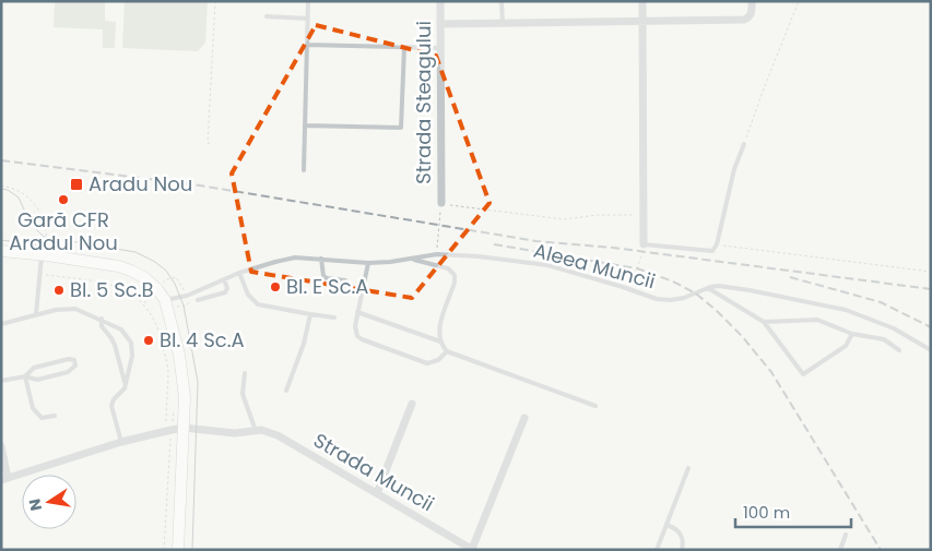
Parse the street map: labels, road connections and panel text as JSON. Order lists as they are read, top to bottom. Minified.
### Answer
{"streets":{"street":["Strada Steagului","Strada Muncii"],"lane":["Aleea Muncii"]},"places":{"transit":["Aradu Nou"],"other":["Gară CFR Aradul Nou","Bl. E Sc.A","Bl. 5 Sc.B","Bl. 4 Sc.A"]},"scale_bar":"100 m","north":"left"}
